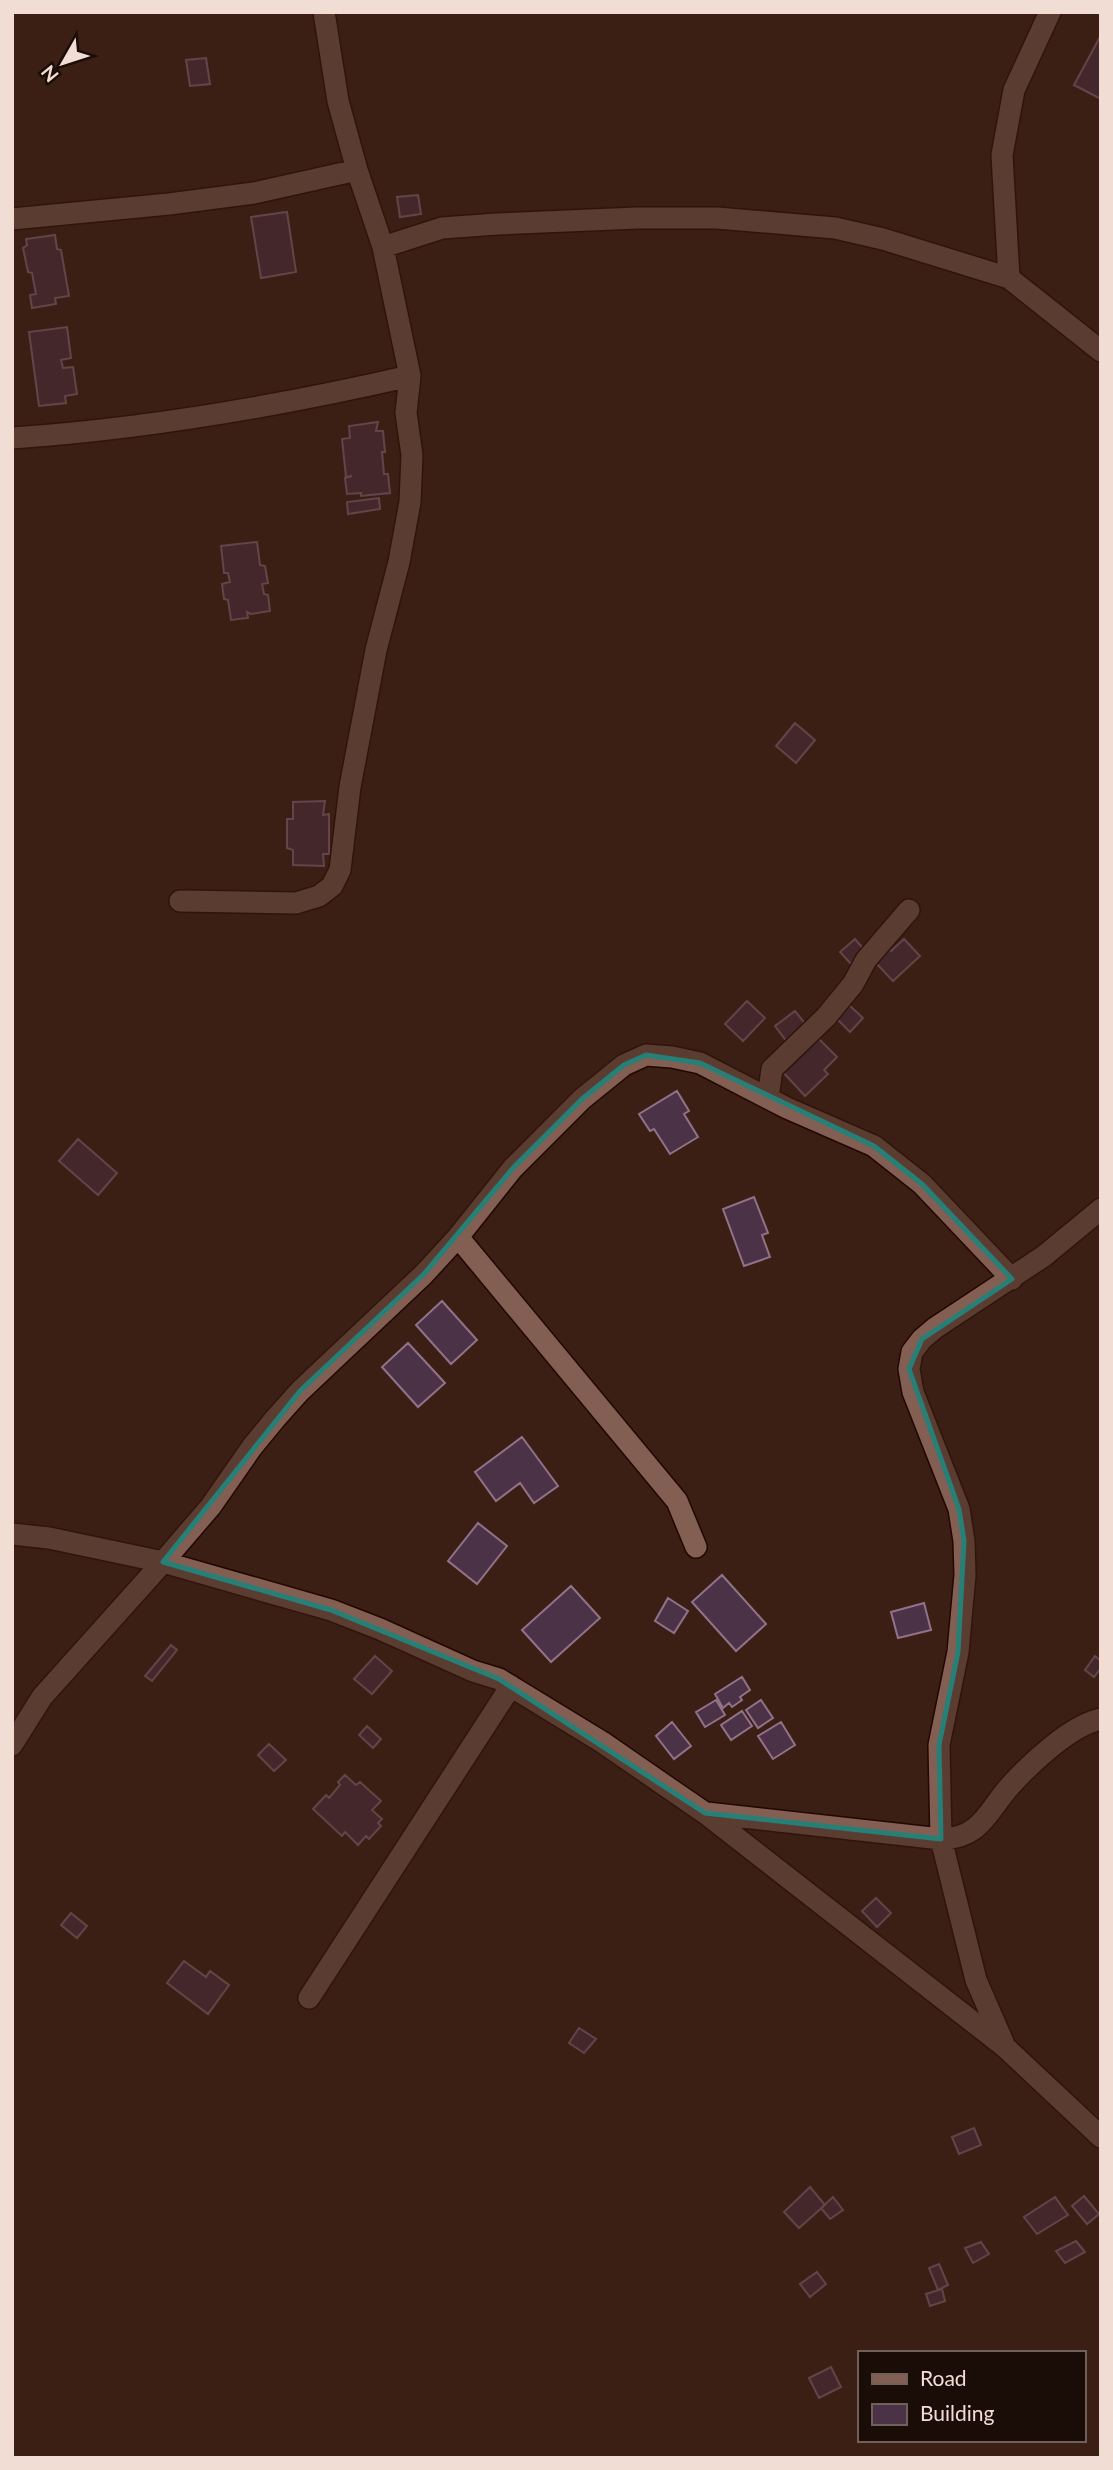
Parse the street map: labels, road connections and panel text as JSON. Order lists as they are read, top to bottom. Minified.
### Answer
{"legend":["Road","Building"],"north":"bottom left"}
